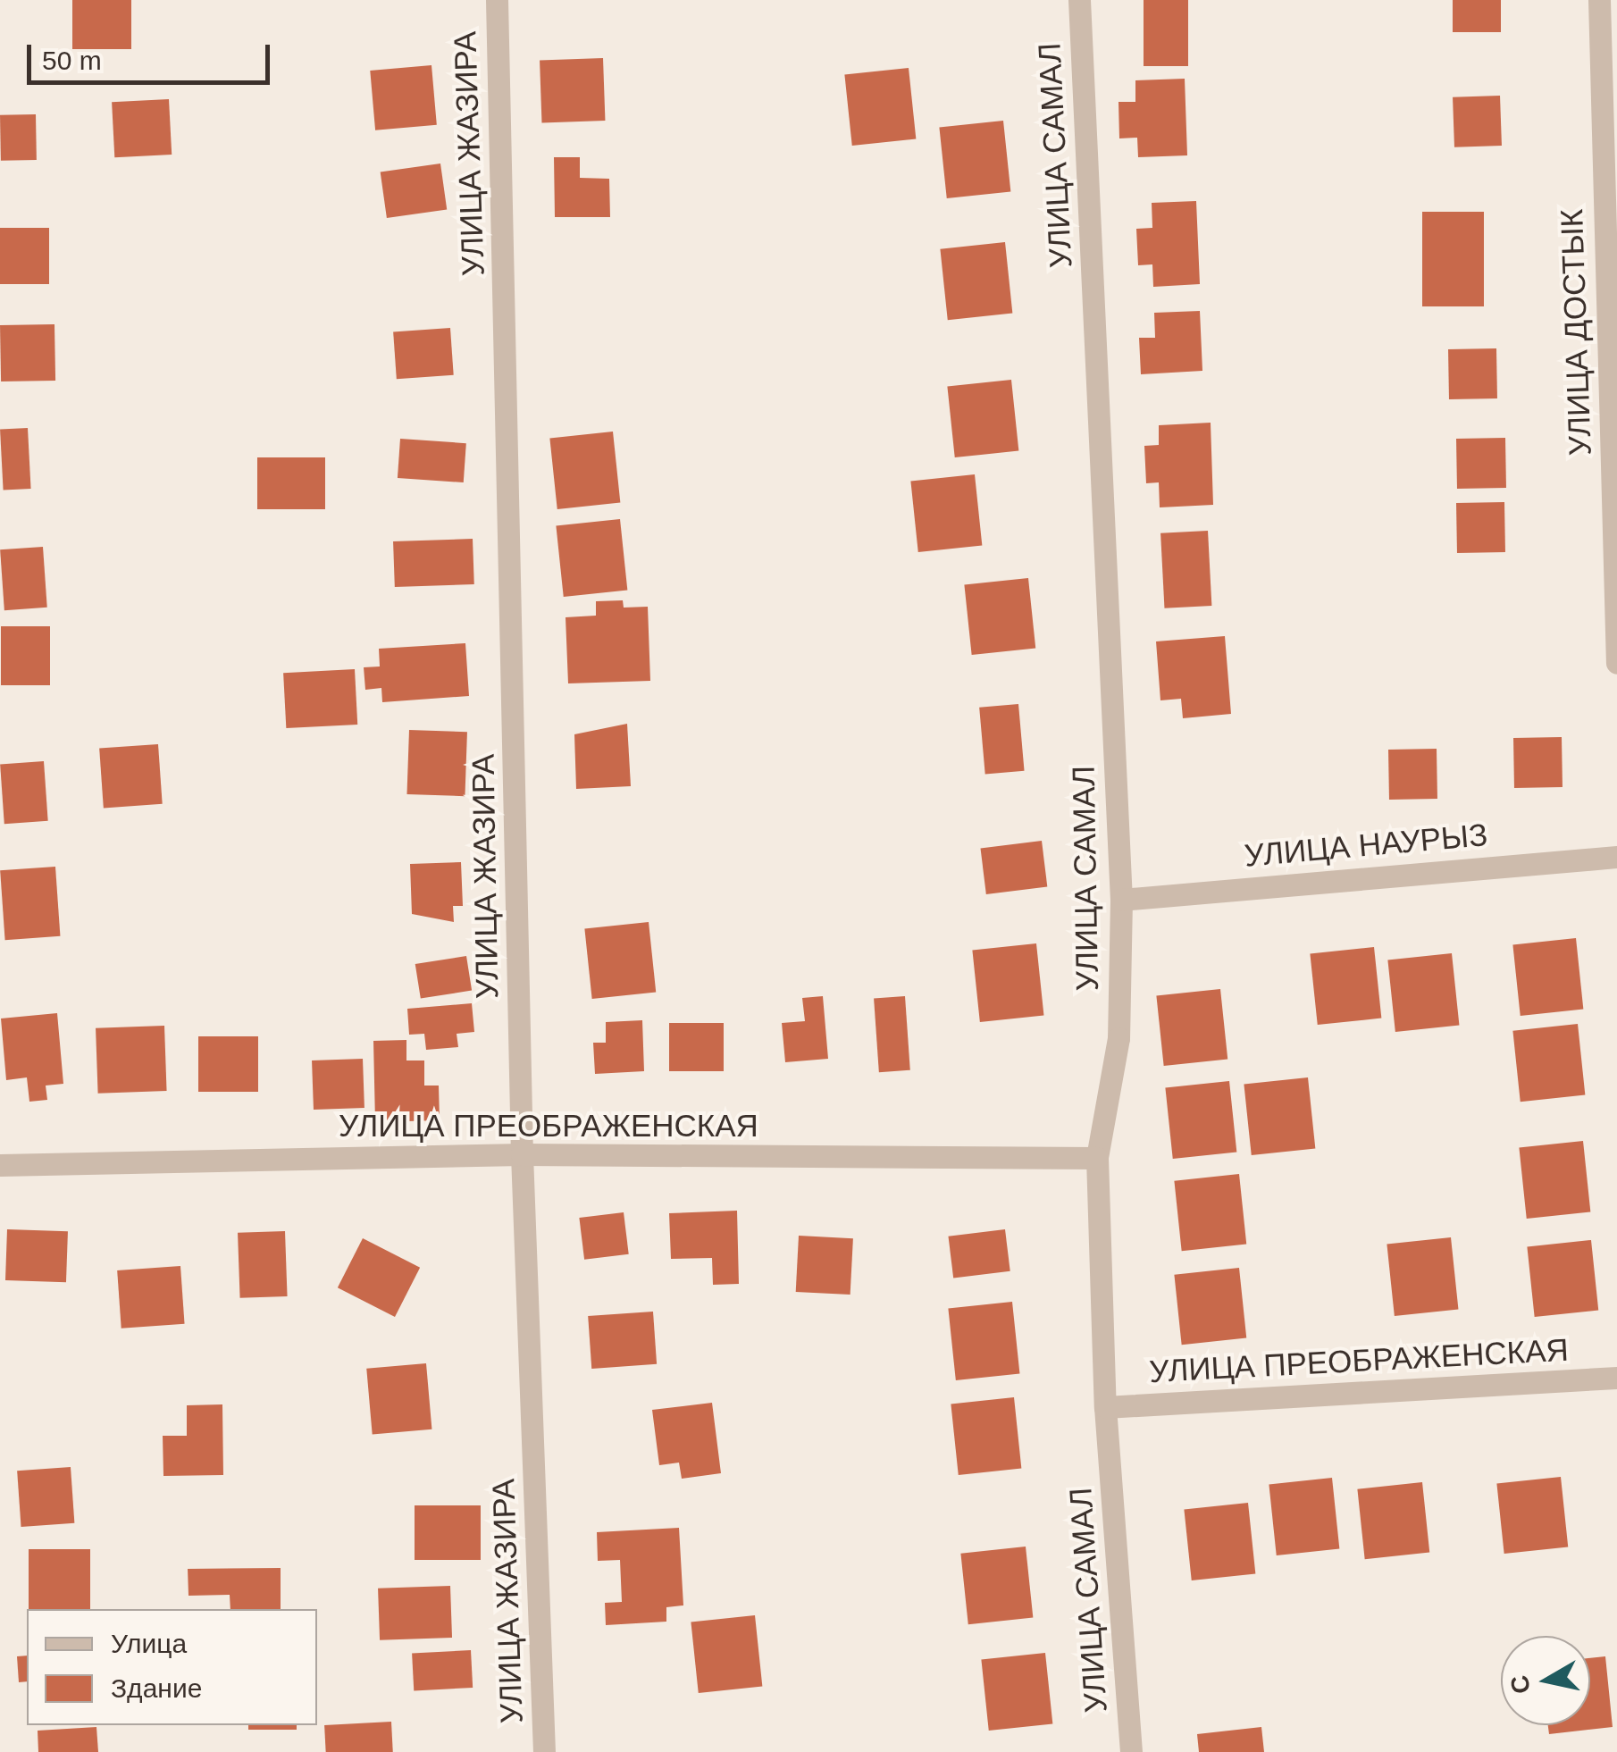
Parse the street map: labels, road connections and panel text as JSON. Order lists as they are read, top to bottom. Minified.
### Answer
{"streets":{"street":["УЛИЦА ЖАЗИРА","УЛИЦА САМАЛ","УЛИЦА ДОСТЫК","УЛИЦА НАУРЫЗ","УЛИЦА ПРЕОБРАЖЕНСКАЯ"]},"crossings":[["УЛИЦА ЖАЗИРА","УЛИЦА ПРЕОБРАЖЕНСКАЯ"],["УЛИЦА САМАЛ","УЛИЦА НАУРЫЗ"],["УЛИЦА САМАЛ","УЛИЦА ПРЕОБРАЖЕНСКАЯ"]],"legend":["Улица","Здание"],"scale_bar":"50 m","north":"left"}
